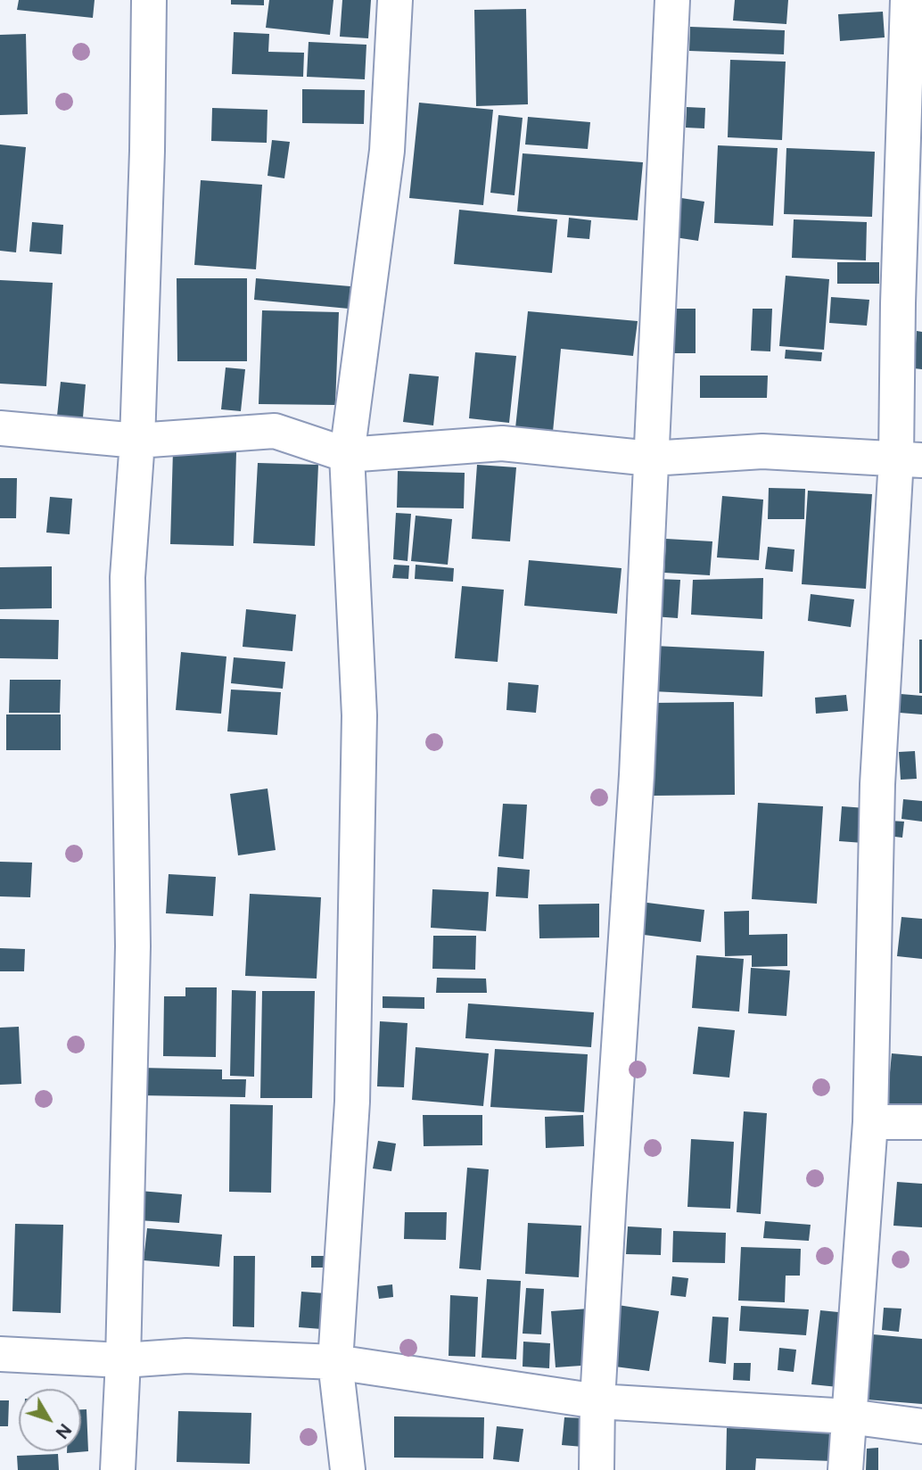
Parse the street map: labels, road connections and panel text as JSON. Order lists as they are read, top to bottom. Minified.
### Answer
{"north":"bottom right"}
